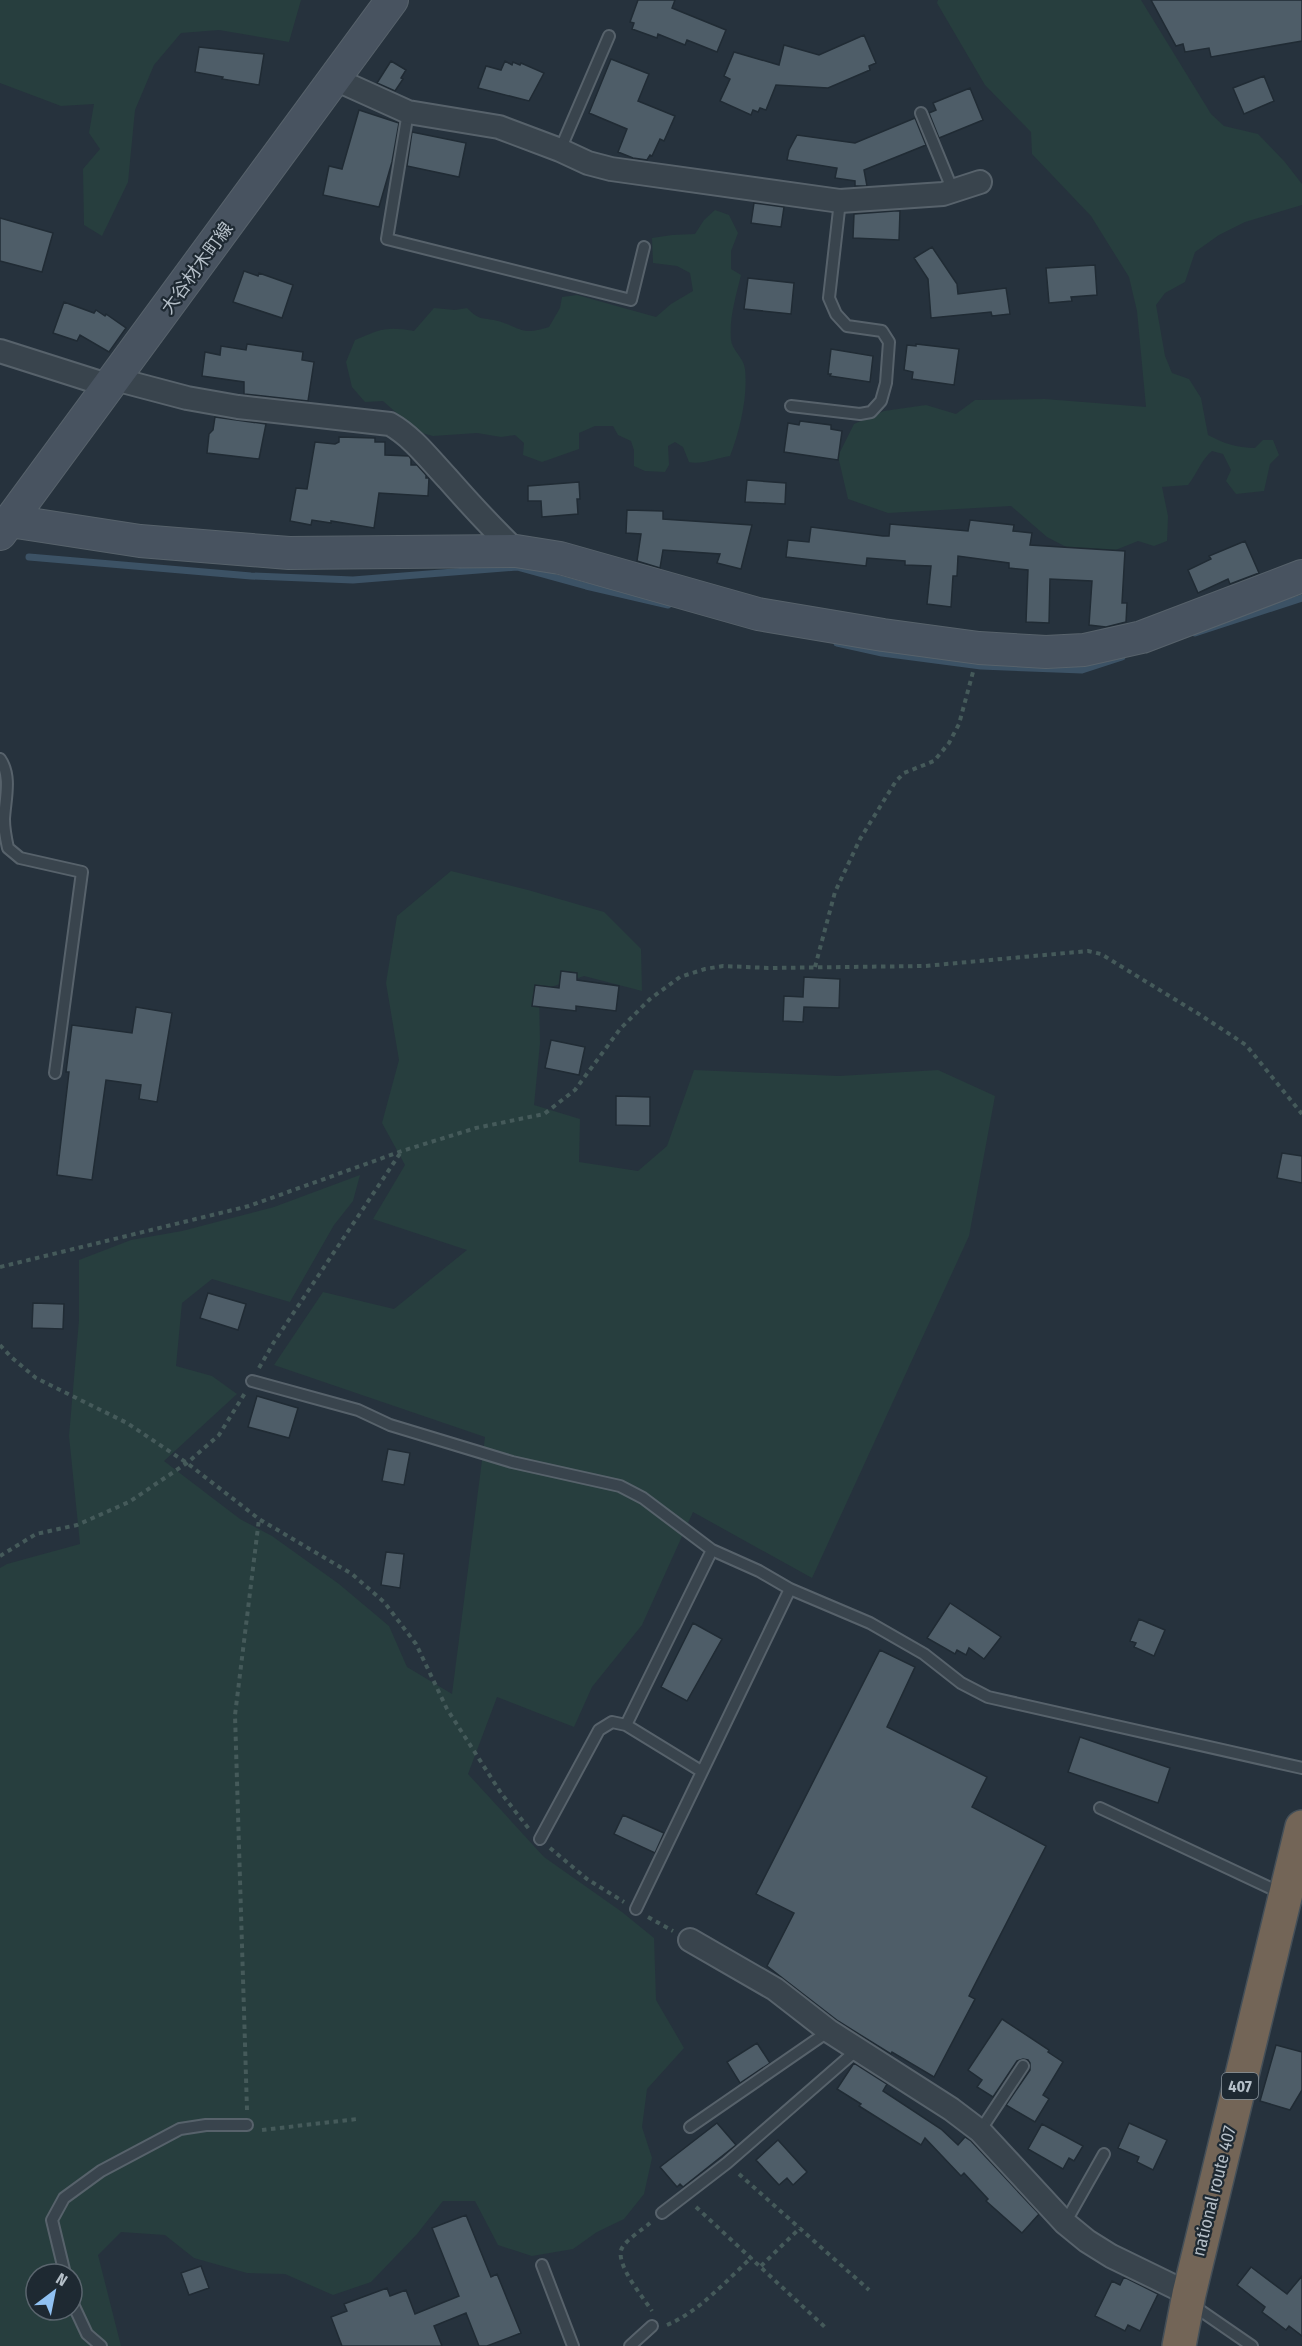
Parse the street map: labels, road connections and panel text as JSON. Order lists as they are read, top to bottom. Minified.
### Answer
{"streets":{"highway":["407","national route 407"],"street":["大谷材木町線"]},"north":"top right"}
